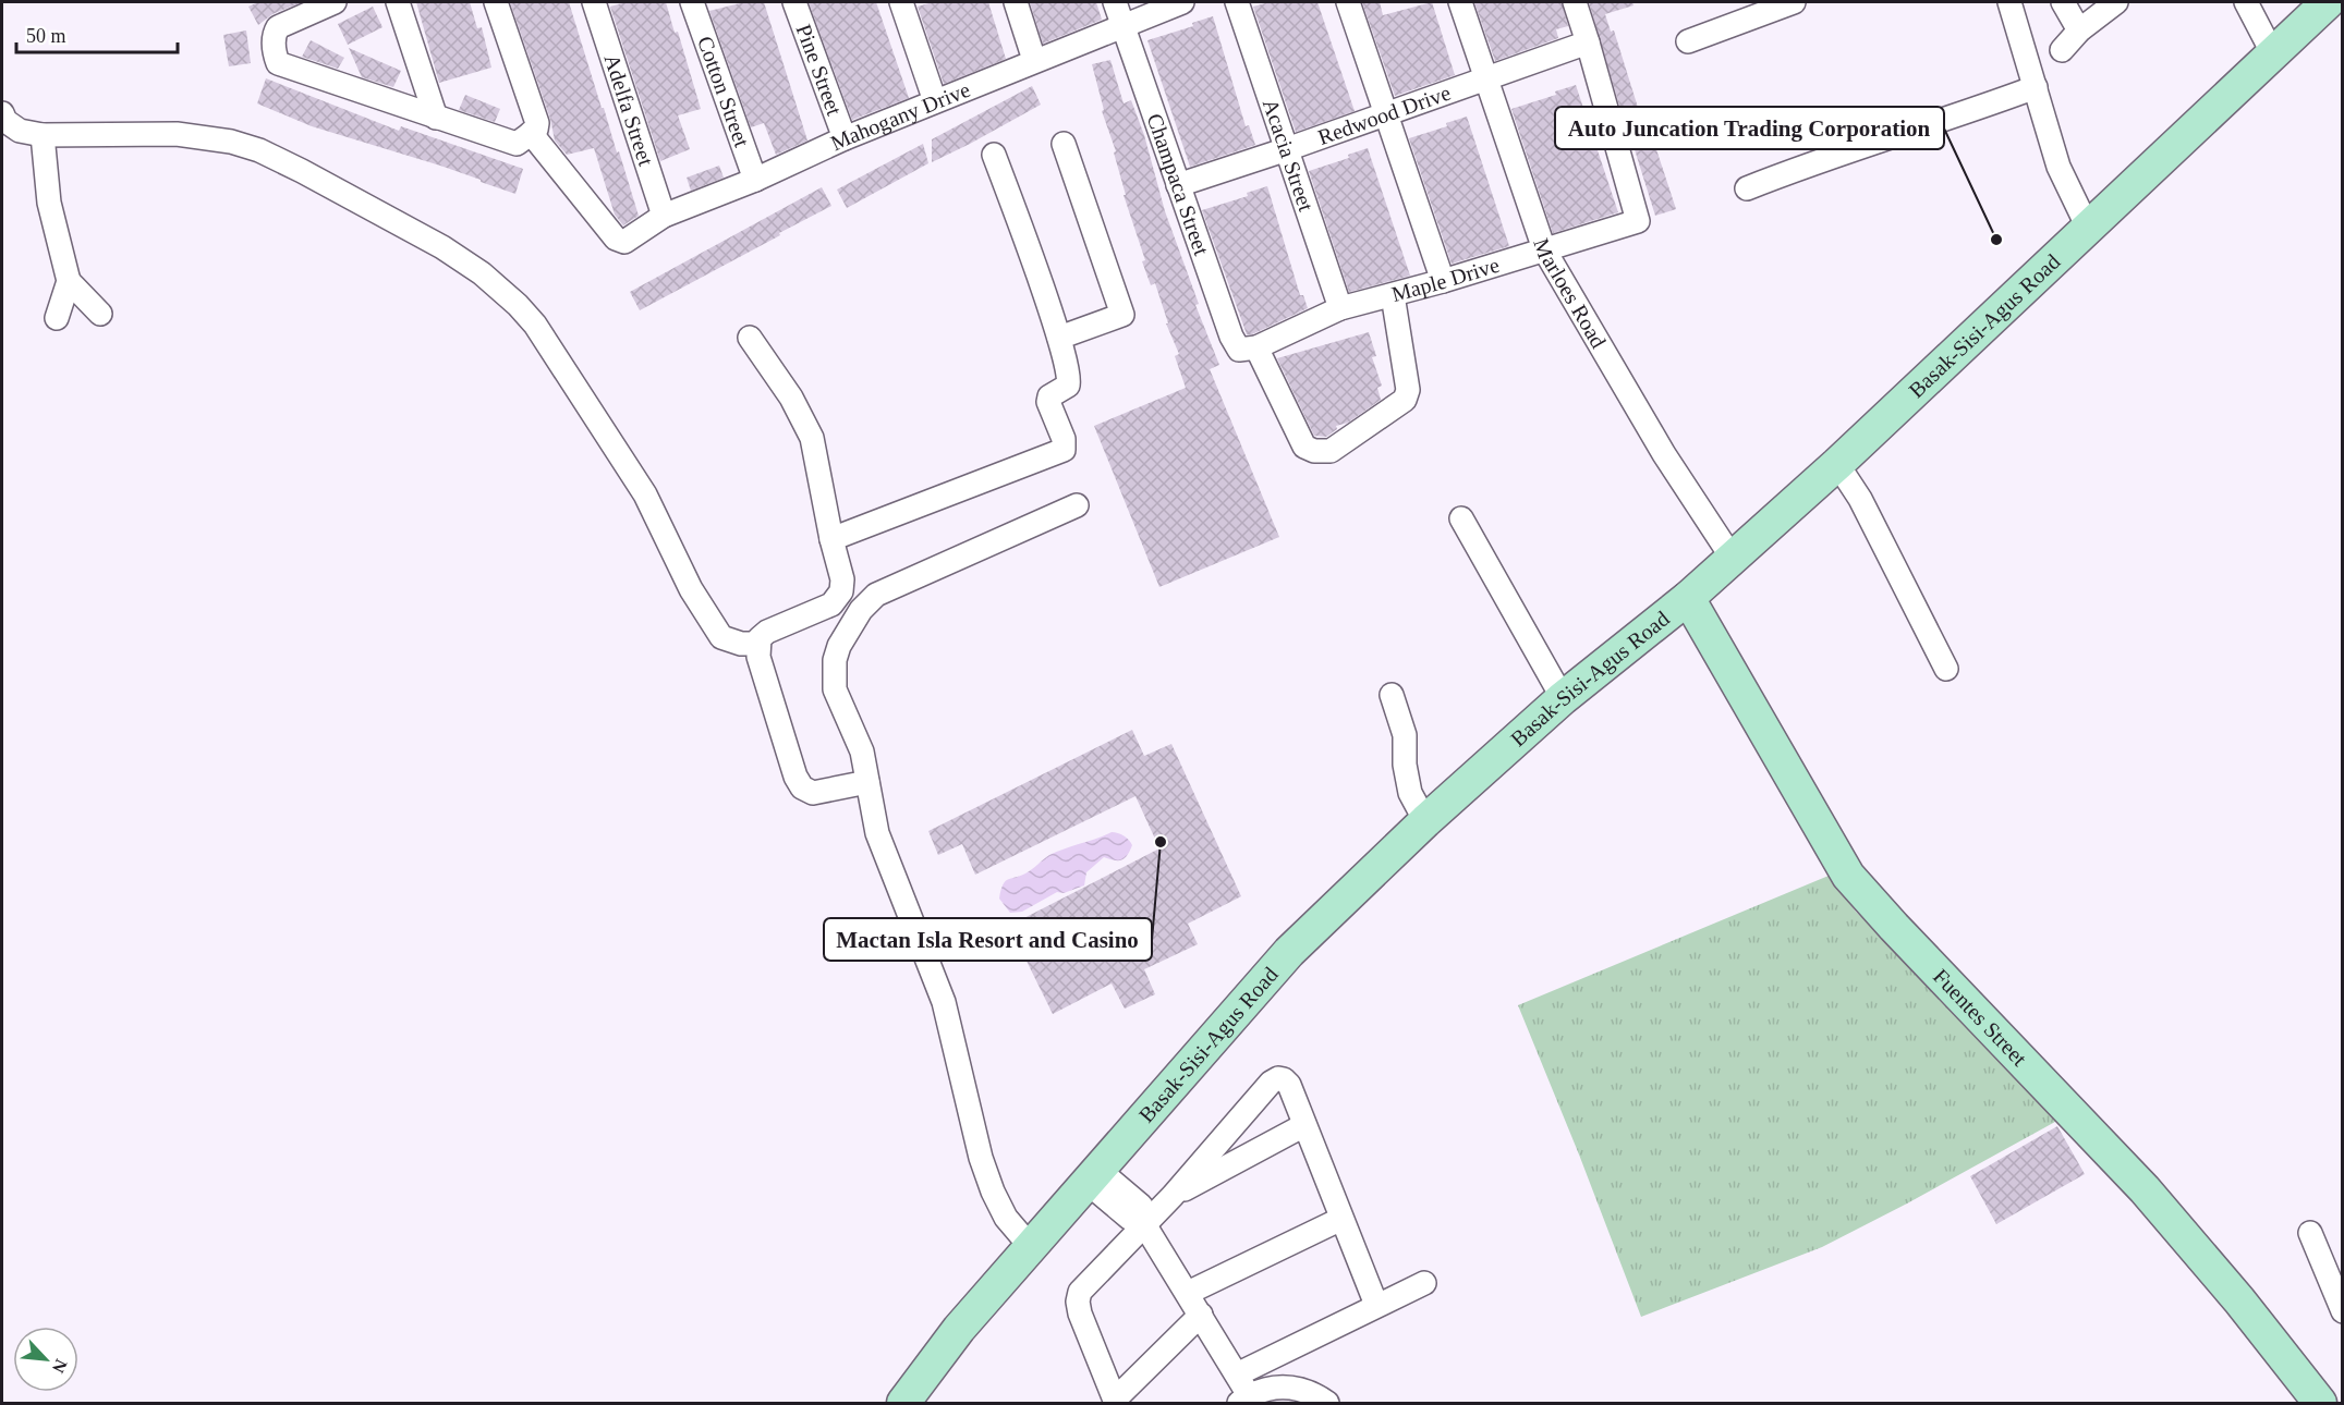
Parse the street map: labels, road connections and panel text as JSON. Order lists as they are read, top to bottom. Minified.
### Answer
{"streets":{"street":["Pine Street","Cotton Street","Adelfa Street","Redwood Drive","Mahogany Drive","Acacia Street","Champaca Street","Maple Drive","Marloes Road","Basak-Sisi-Agus Road","Fuentes Street"]},"crossings":[["Pine Street","Mahogany Drive"],["Cotton Street","Mahogany Drive"],["Adelfa Street","Mahogany Drive"],["Redwood Drive","Acacia Street"],["Redwood Drive","Champaca Street"],["Redwood Drive","Maple Drive"],["Redwood Drive","Marloes Road"],["Mahogany Drive","Champaca Street"],["Acacia Street","Maple Drive"],["Champaca Street","Maple Drive"],["Maple Drive","Marloes Road"],["Marloes Road","Basak-Sisi-Agus Road"],["Basak-Sisi-Agus Road","Fuentes Street"]],"places":["Auto Juncation Trading Corporation","Mactan Isla Resort and Casino"],"scale_bar":"50 m","north":"bottom right"}
